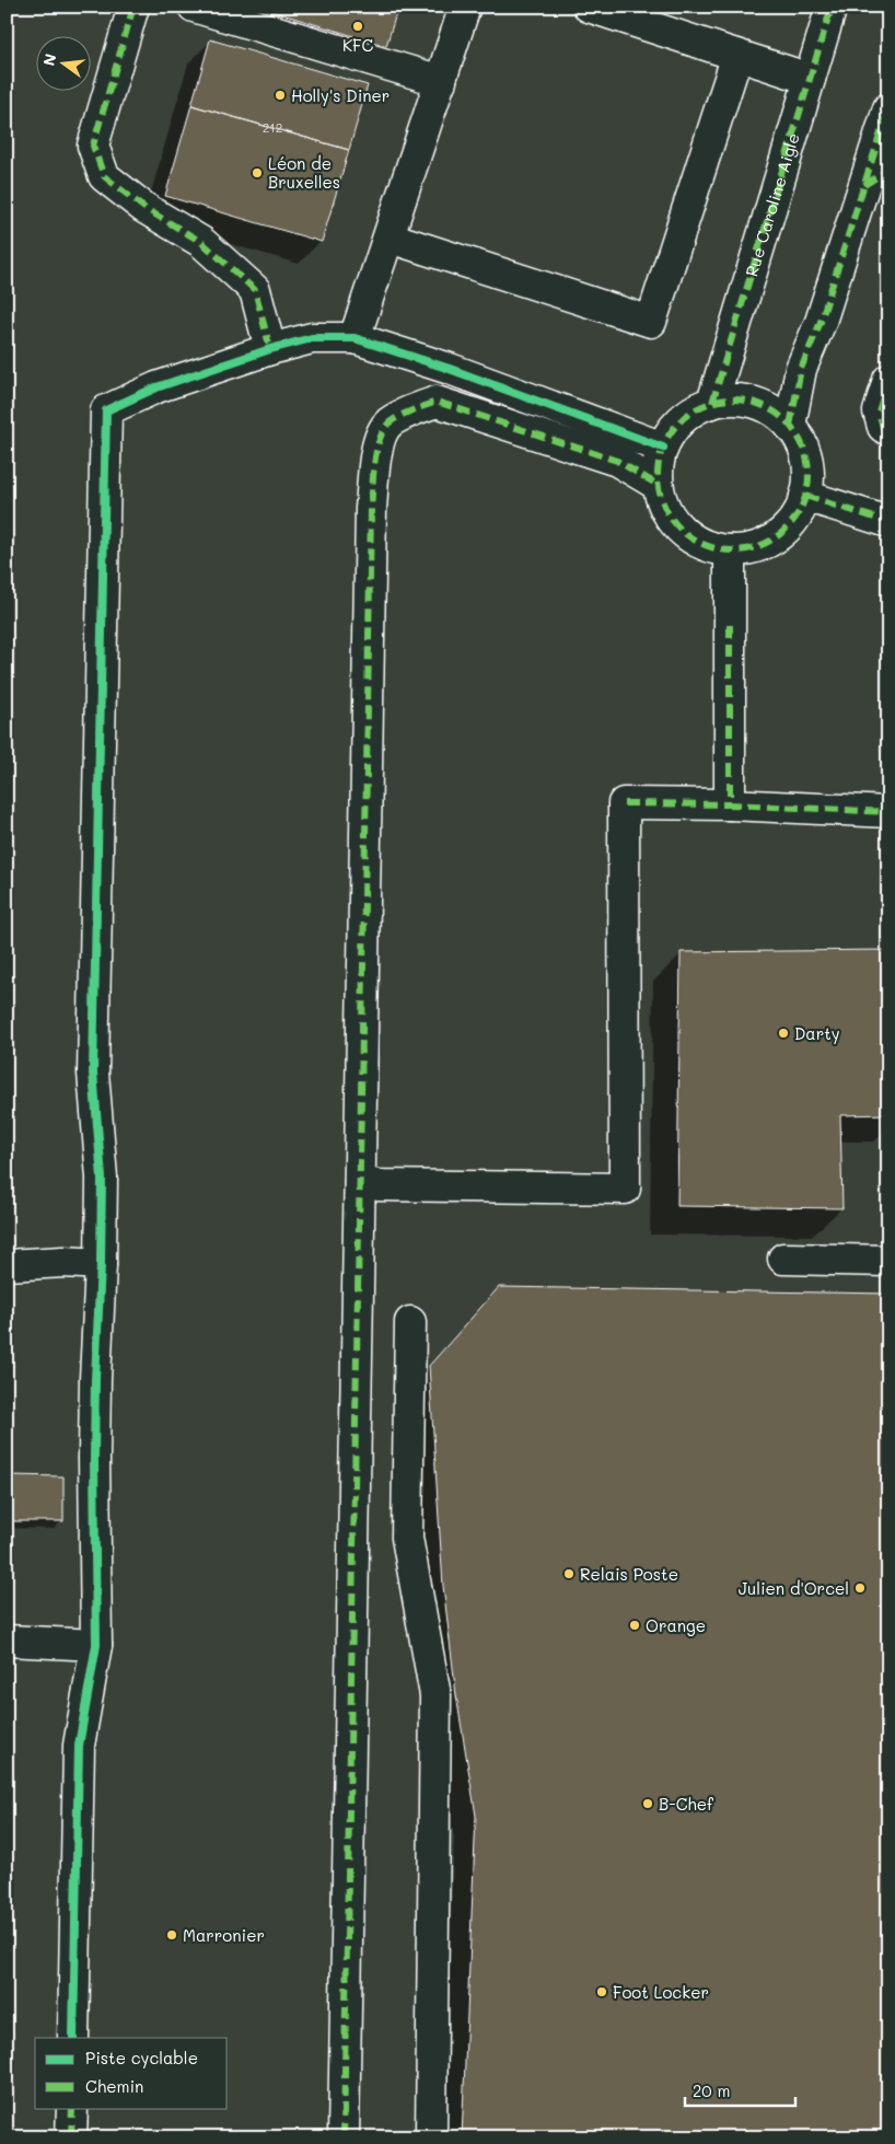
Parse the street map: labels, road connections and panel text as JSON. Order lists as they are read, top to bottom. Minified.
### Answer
{"streets":{"street":["Rue Caroline Aigle"]},"places":["KFC","Holly's Diner","Léon de Bruxelles","Darty","Relais Poste","Julien d'Orcel","Orange","B-Chef","Marronier","Foot Locker"],"house_numbers":["212"],"legend":["Piste cyclable","Chemin"],"scale_bar":"20 m","north":"left"}
